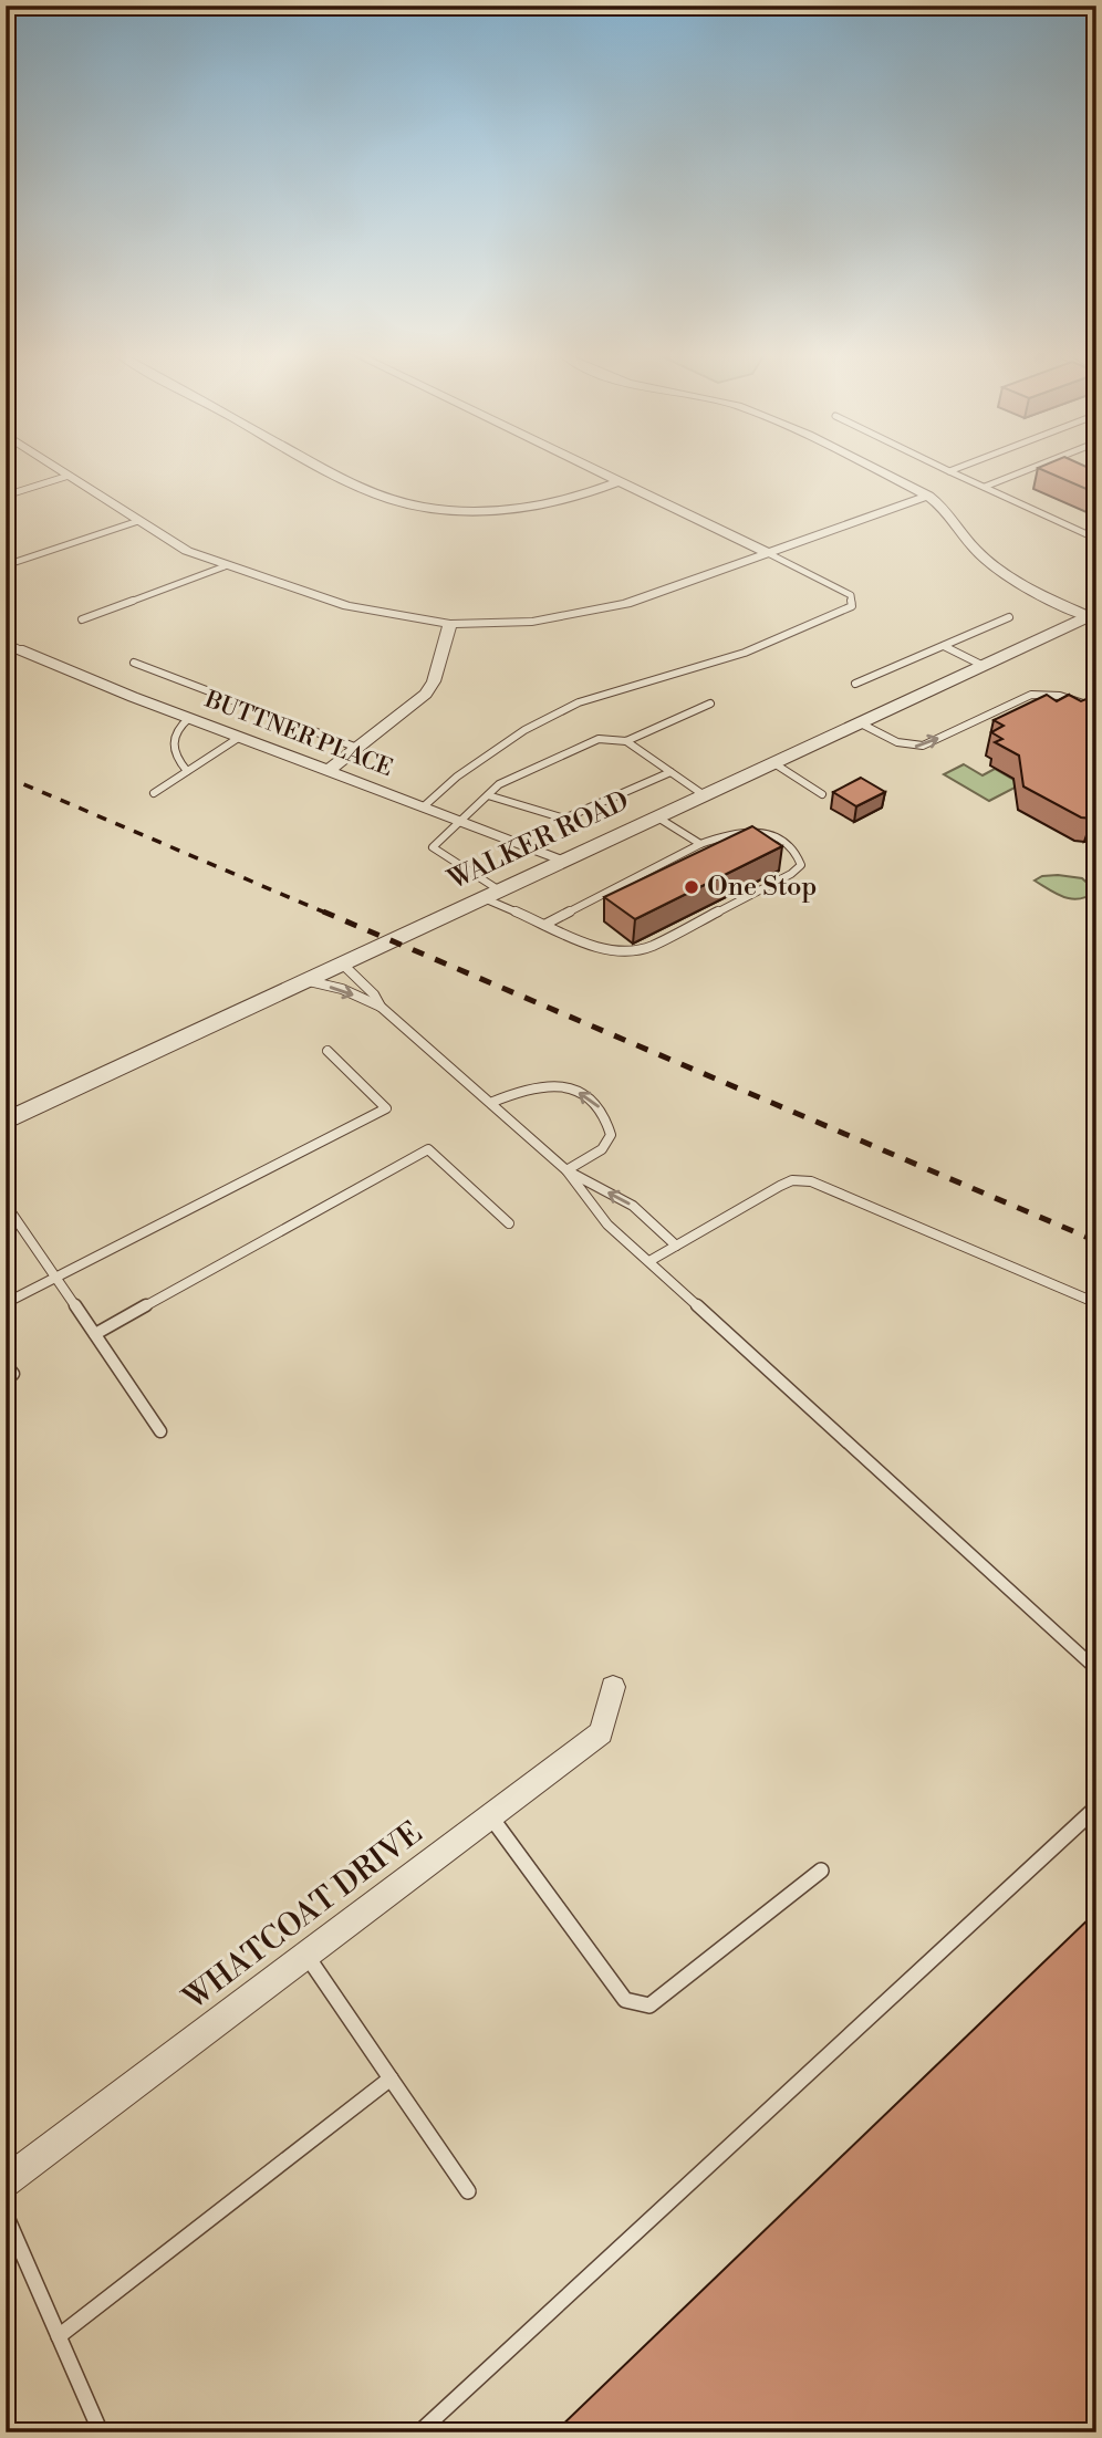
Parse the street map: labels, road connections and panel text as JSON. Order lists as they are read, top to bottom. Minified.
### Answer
{"streets":{"street":["BUTTNER PLACE","WALKER ROAD","WHATCOAT DRIVE"]},"crossings":[["BUTTNER PLACE","WALKER ROAD"]],"places":["One Stop"]}
